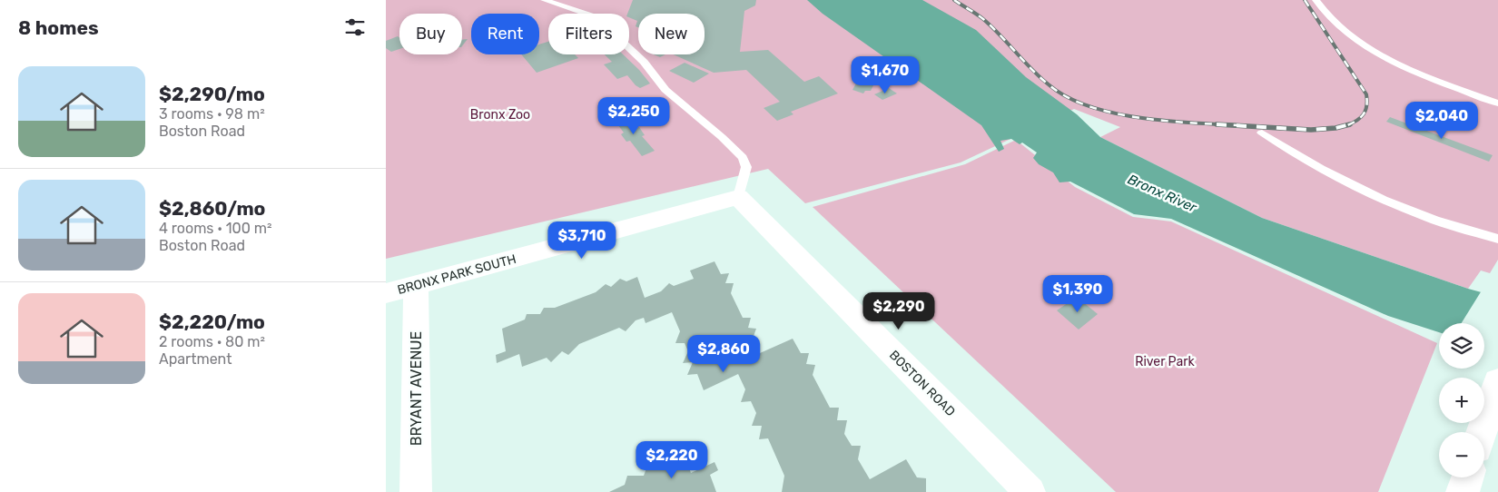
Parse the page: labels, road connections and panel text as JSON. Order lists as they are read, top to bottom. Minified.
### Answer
{"streets":{"street":["BRONX PARK SOUTH","BOSTON ROAD","BRYANT AVENUE"]},"crossings":[["BRONX PARK SOUTH","BOSTON ROAD"],["BRONX PARK SOUTH","BRYANT AVENUE"]],"water":["Bronx River"],"parks":["Bronx Zoo","River Park"],"page":{"heading":"8 homes","chip":["Buy","Rent","Filters","New"],"list":[{"name":"$2,290/mo","note":"3 rooms · 98 m² · Boston Road"},{"name":"$2,860/mo","note":"4 rooms · 100 m² · Boston Road"},{"name":"$2,220/mo","note":"2 rooms · 80 m² · Apartment"}],"price":["$1,670","$2,250","$2,040","$3,710","$1,390","$2,290","$2,860","$2,220"],"map_buttons":["+","−"]}}
